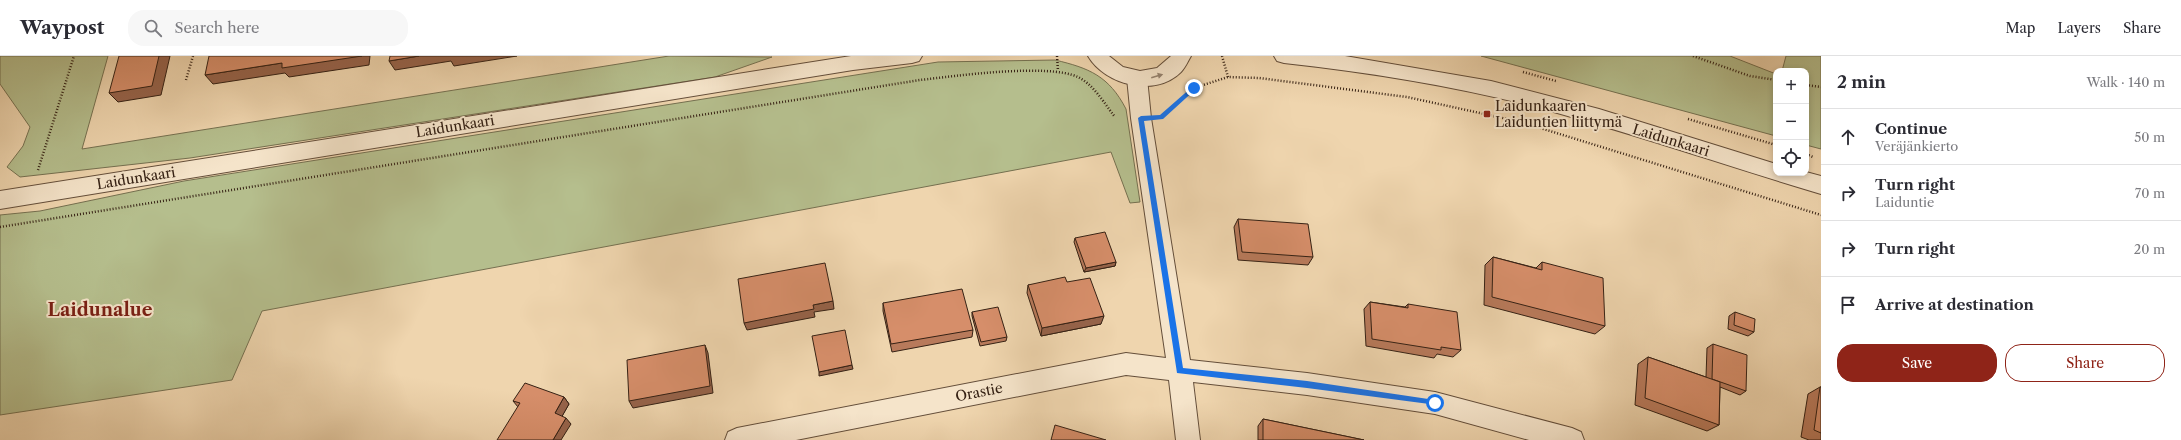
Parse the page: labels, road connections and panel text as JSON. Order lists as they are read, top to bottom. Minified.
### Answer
{"streets":{"street":["Laidunkaari","Orastie"]},"districts":["Laidunalue"],"places":{"transit":["Laidunkaaren Laiduntien liittymä"]},"page":{"header":"Waypost","search":"Search here","nav":["Map","Layers","Share"],"heading":["2 min","Walk · 140 m"],"map_buttons":["+","−"],"list":[["Continue","Veräjänkierto","50 m"],["Turn right","Laiduntie","70 m"],["Turn right","20 m"],"Arrive at destination"],"buttons":["Save","Share"]}}
